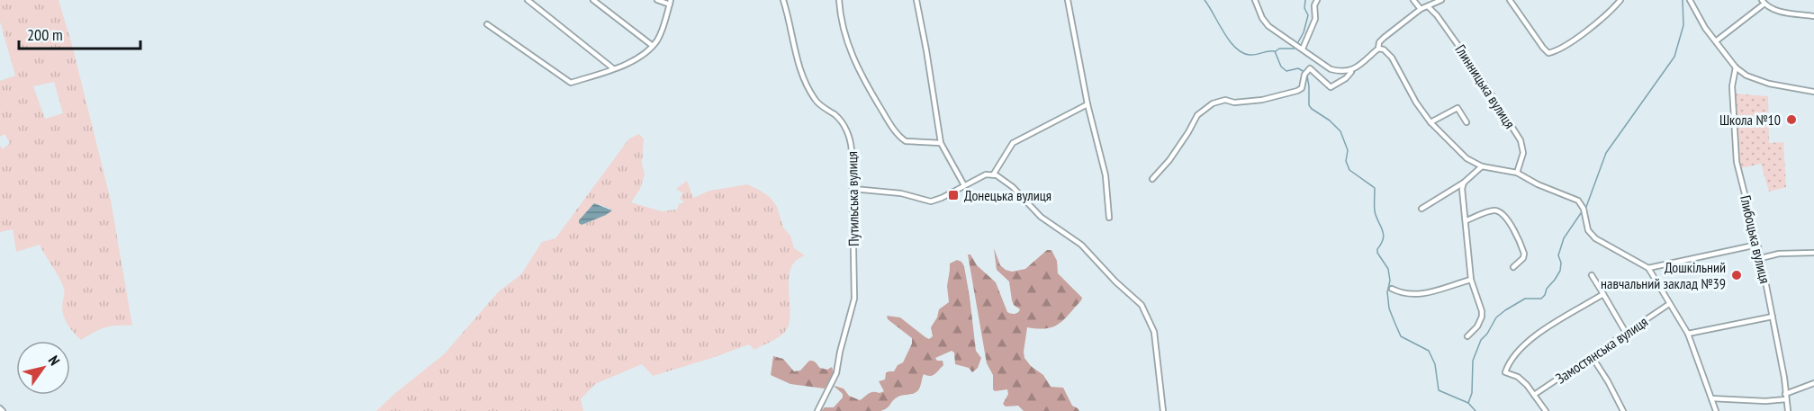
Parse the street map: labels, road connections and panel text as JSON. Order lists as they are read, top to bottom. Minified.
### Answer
{"streets":{"street":["Глинницька вулиця","Путильська вулиця","Глибоцька вулиця","Замостянська вулиця"]},"places":{"other":["Школа №10","Дошкільний навчальний заклад №39"],"transit":["Донецька вулиця"]},"scale_bar":"200 m","north":"top right"}
